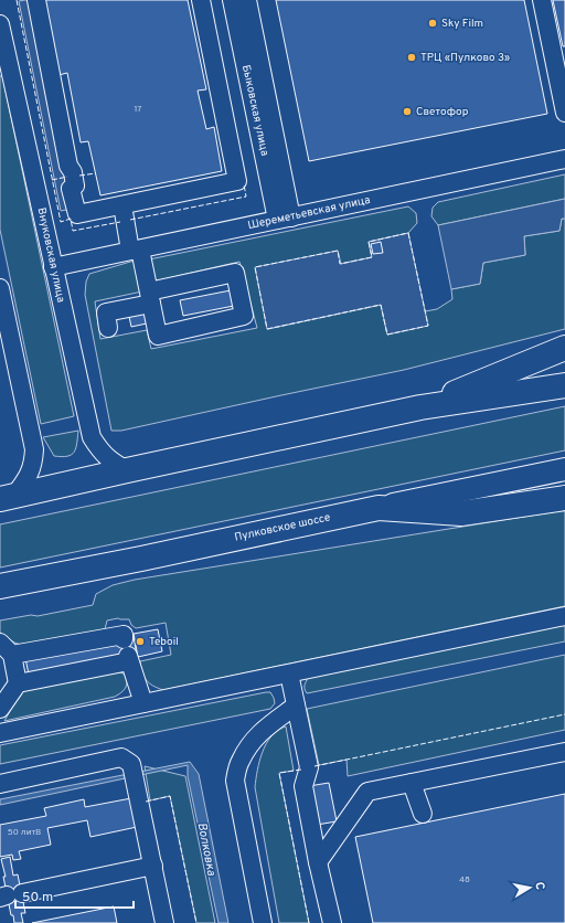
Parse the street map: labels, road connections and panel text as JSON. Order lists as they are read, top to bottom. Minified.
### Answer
{"streets":{"highway":["Пулковское шоссе"],"street":["Быковская улица","Шереметьевская улица","Внуковская улица"]},"crossings":[["Быковская улица","Шереметьевская улица"],["Шереметьевская улица","Внуковская улица"]],"water":["Волковка"],"places":["Sky Film","ТРЦ «Пулково 3»","Светофор","Teboil"],"house_numbers":["17","50 литВ","48"],"scale_bar":"50 m","north":"right"}
